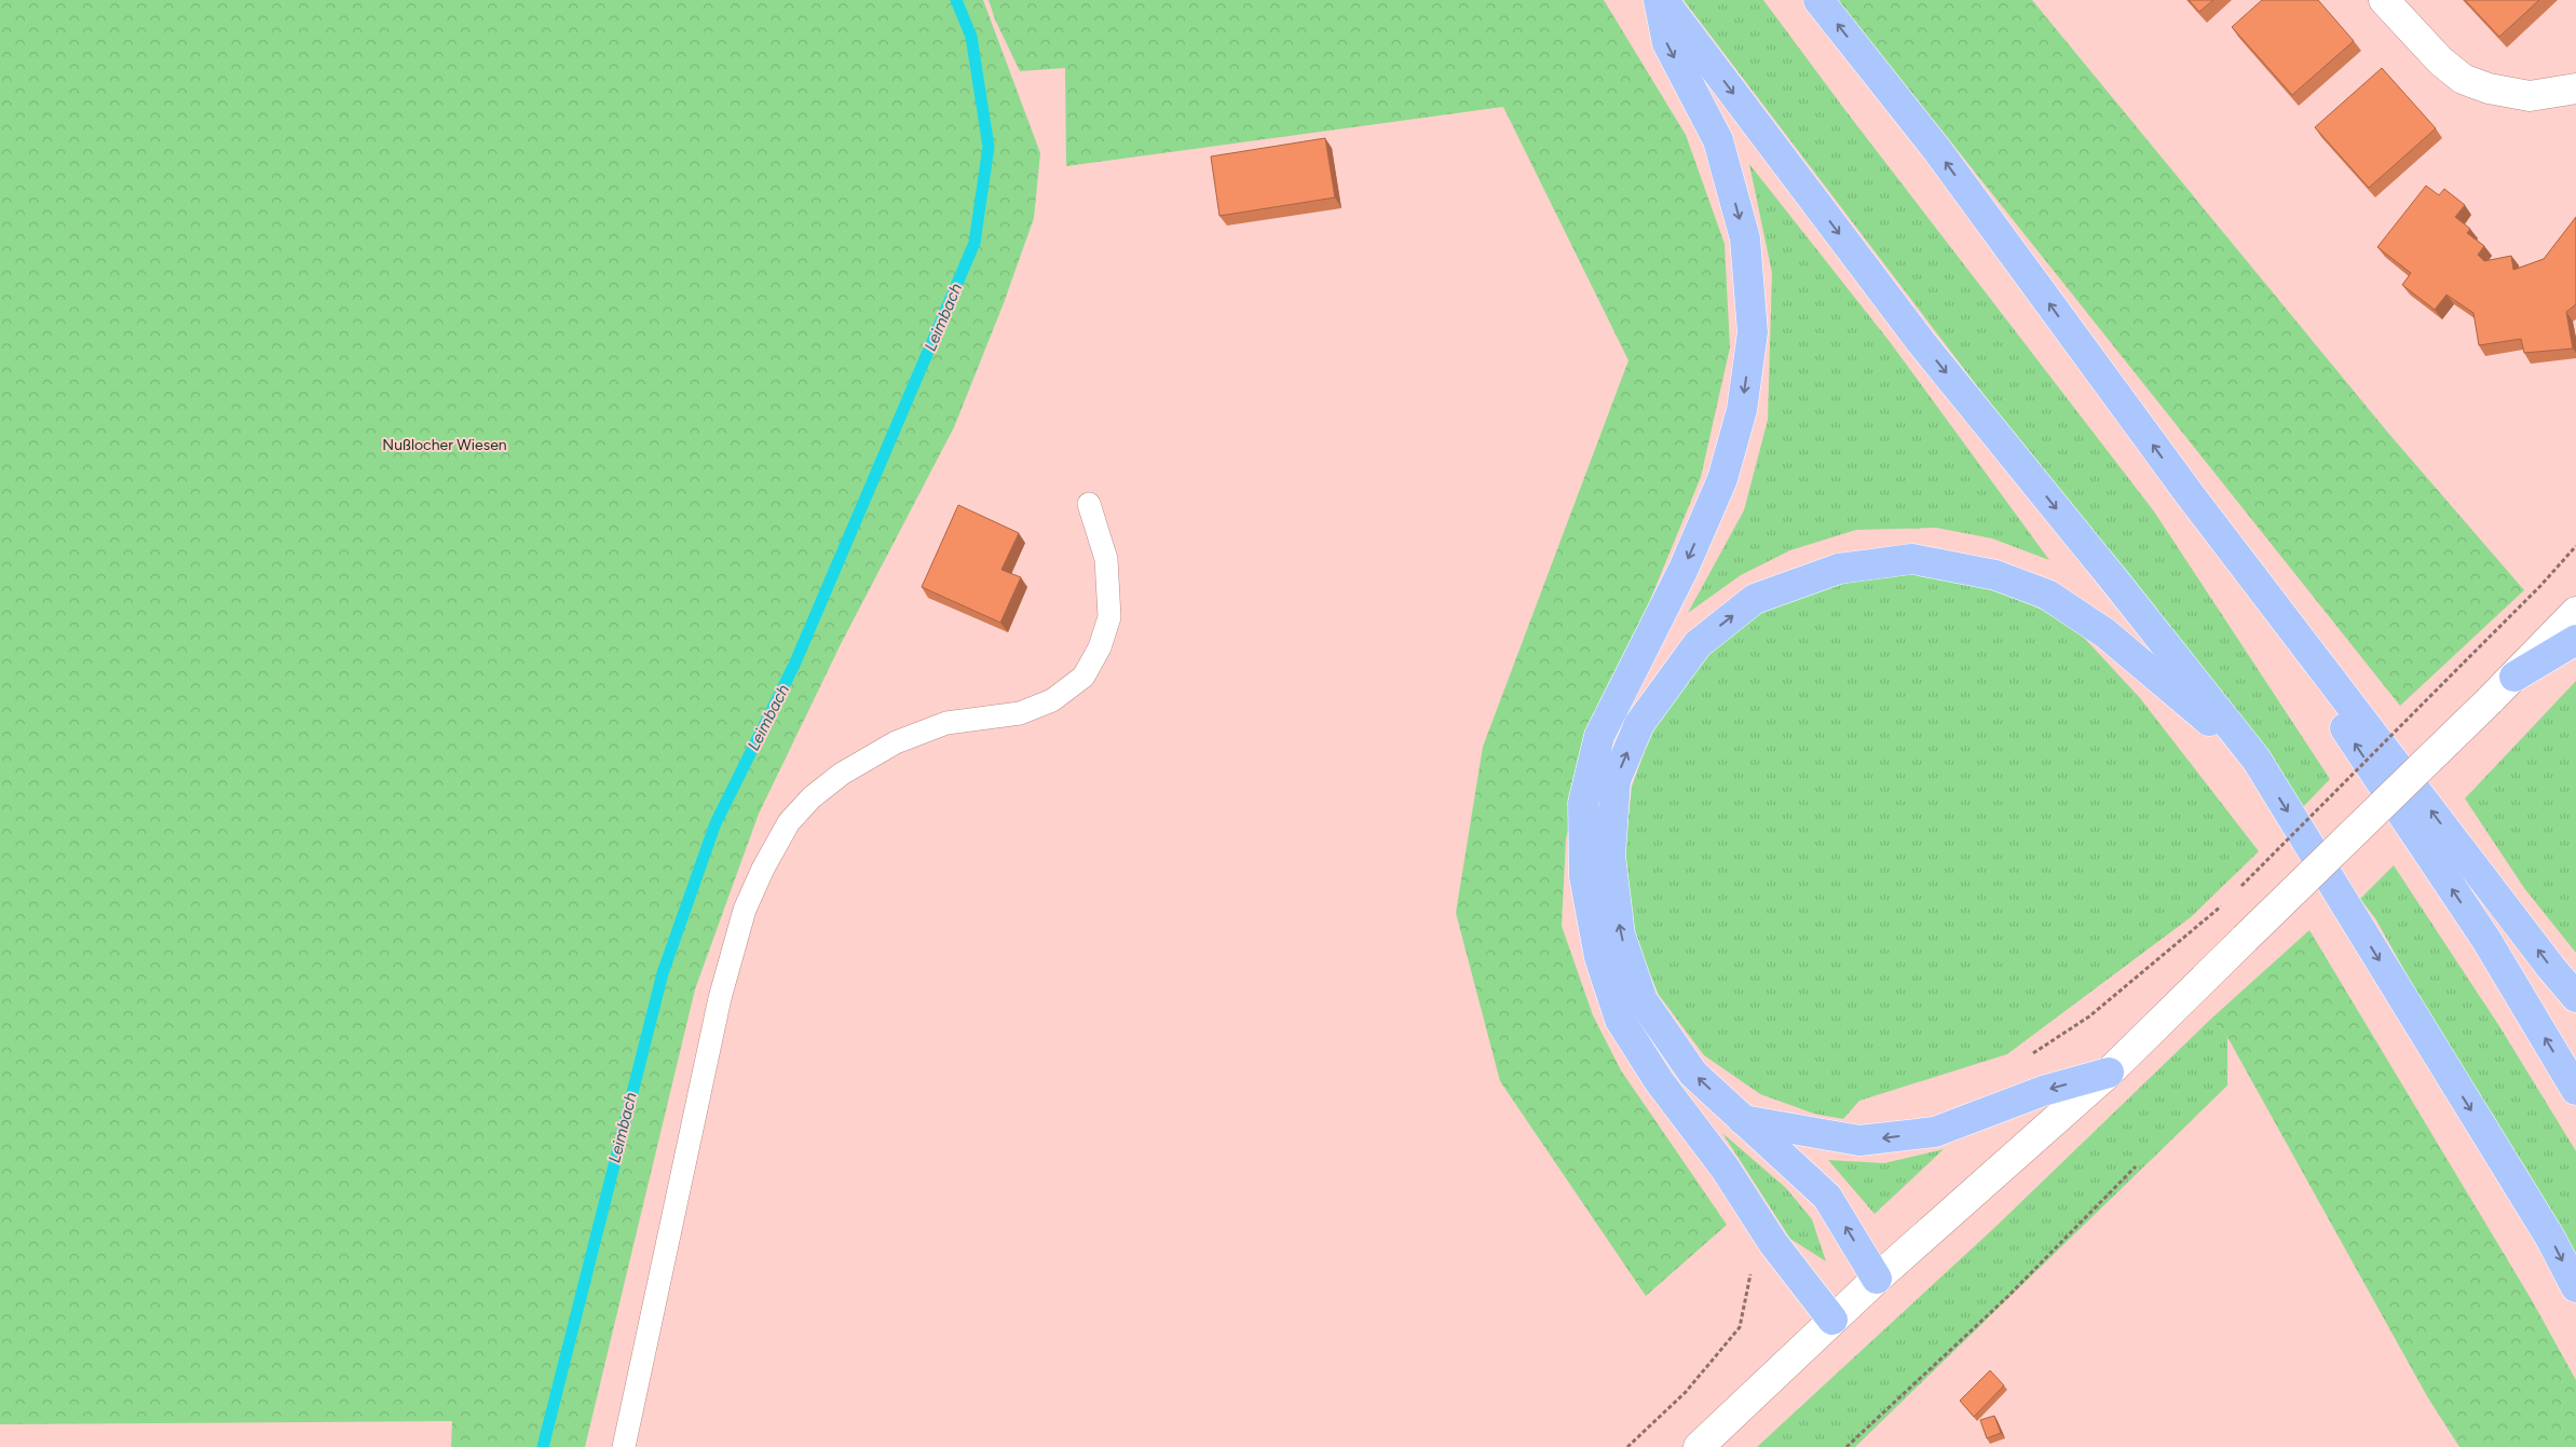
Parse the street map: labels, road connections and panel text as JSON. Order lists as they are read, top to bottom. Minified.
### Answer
{"water":["Leimbach"],"parks":["Nußlocher Wiesen"]}
